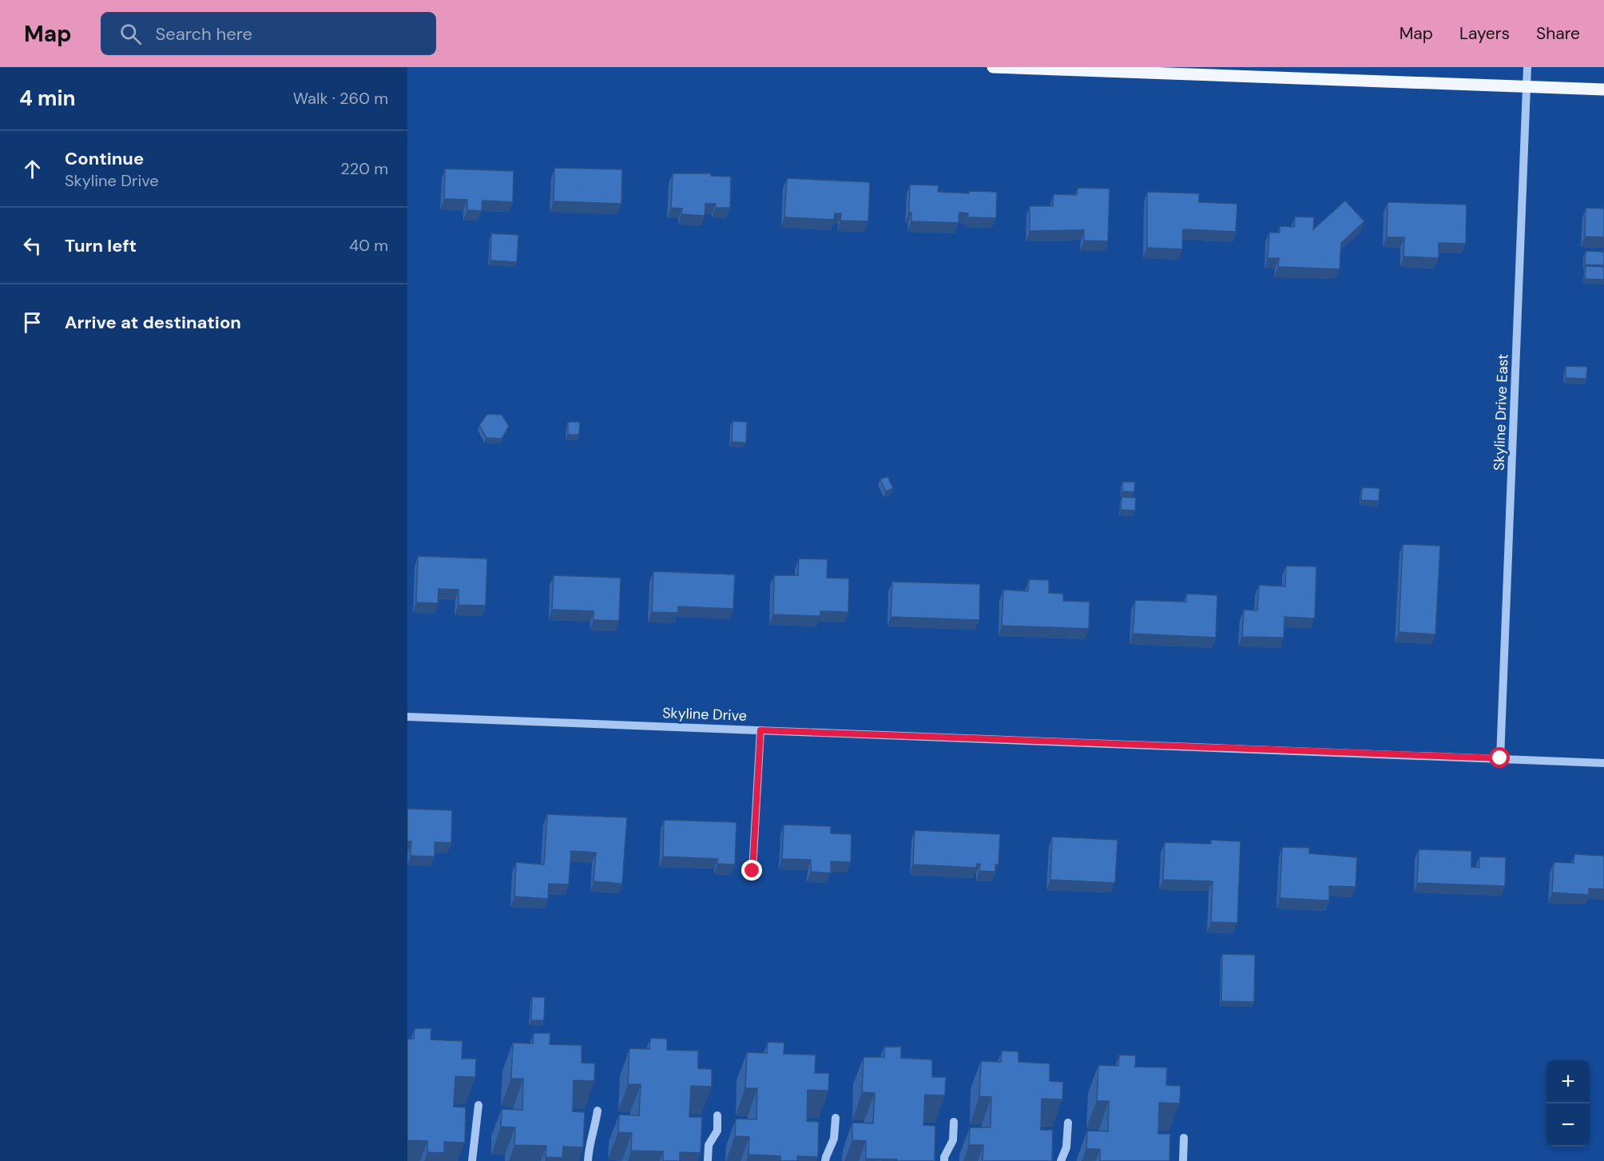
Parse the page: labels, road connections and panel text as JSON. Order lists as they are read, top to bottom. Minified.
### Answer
{"streets":{"street":["Skyline Drive East","Skyline Drive"]},"crossings":[["Skyline Drive East","Skyline Drive"]],"page":{"header":"Map","search":"Search here","nav":["Map","Layers","Share"],"heading":["4 min","Walk · 260 m"],"list":[["Continue","Skyline Drive","220 m"],["Turn left","40 m"],"Arrive at destination"],"map_buttons":["+","−"]}}
